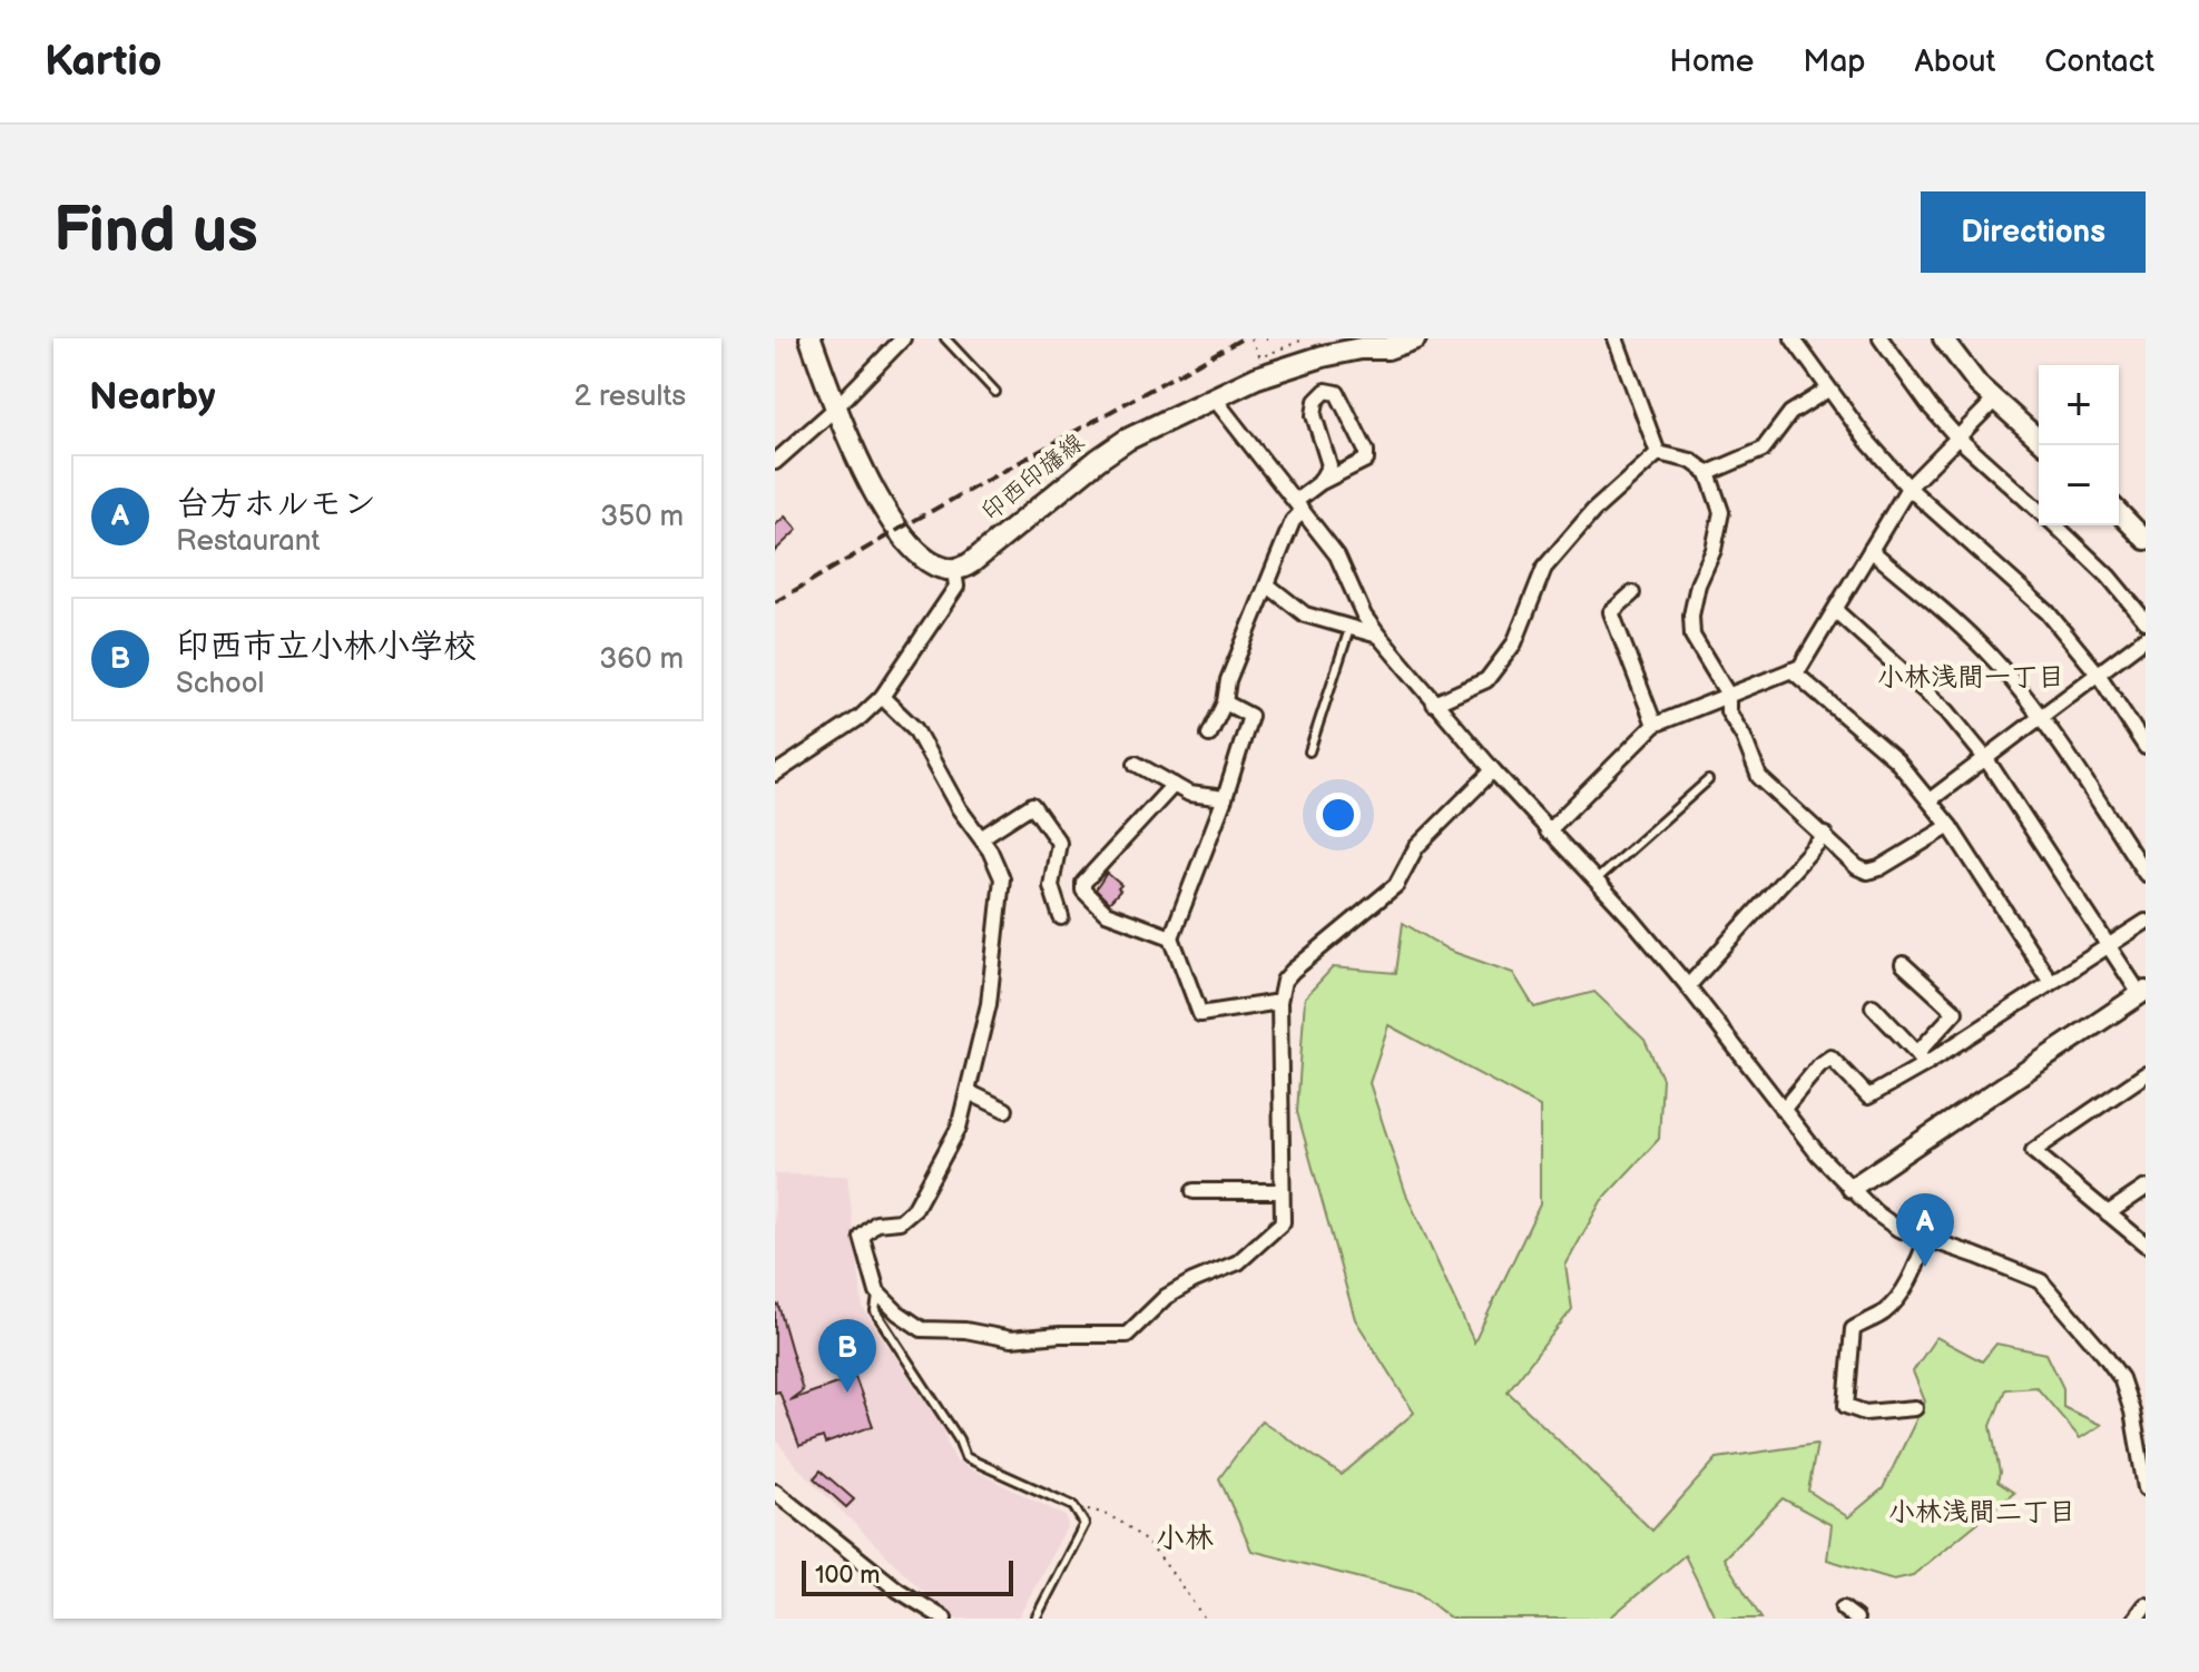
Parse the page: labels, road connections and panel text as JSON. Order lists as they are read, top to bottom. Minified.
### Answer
{"streets":{"main road":["印西印旛線"]},"districts":["小林浅間一丁目","小林浅間二丁目","小林"],"scale_bar":"100 m","page":{"header":"Kartio","nav":["Home","Map","About","Contact"],"buttons":"Directions","title":"Find us","heading":["Nearby","2 results"],"map_buttons":["+","−"],"list":[{"mark":"A","name":"台方ホルモン","note":"Restaurant","value":"350 m"},{"mark":"B","name":"印西市立小林小学校","note":"School","value":"360 m"}],"pins":["A","B"],"scale":"100 m"}}
